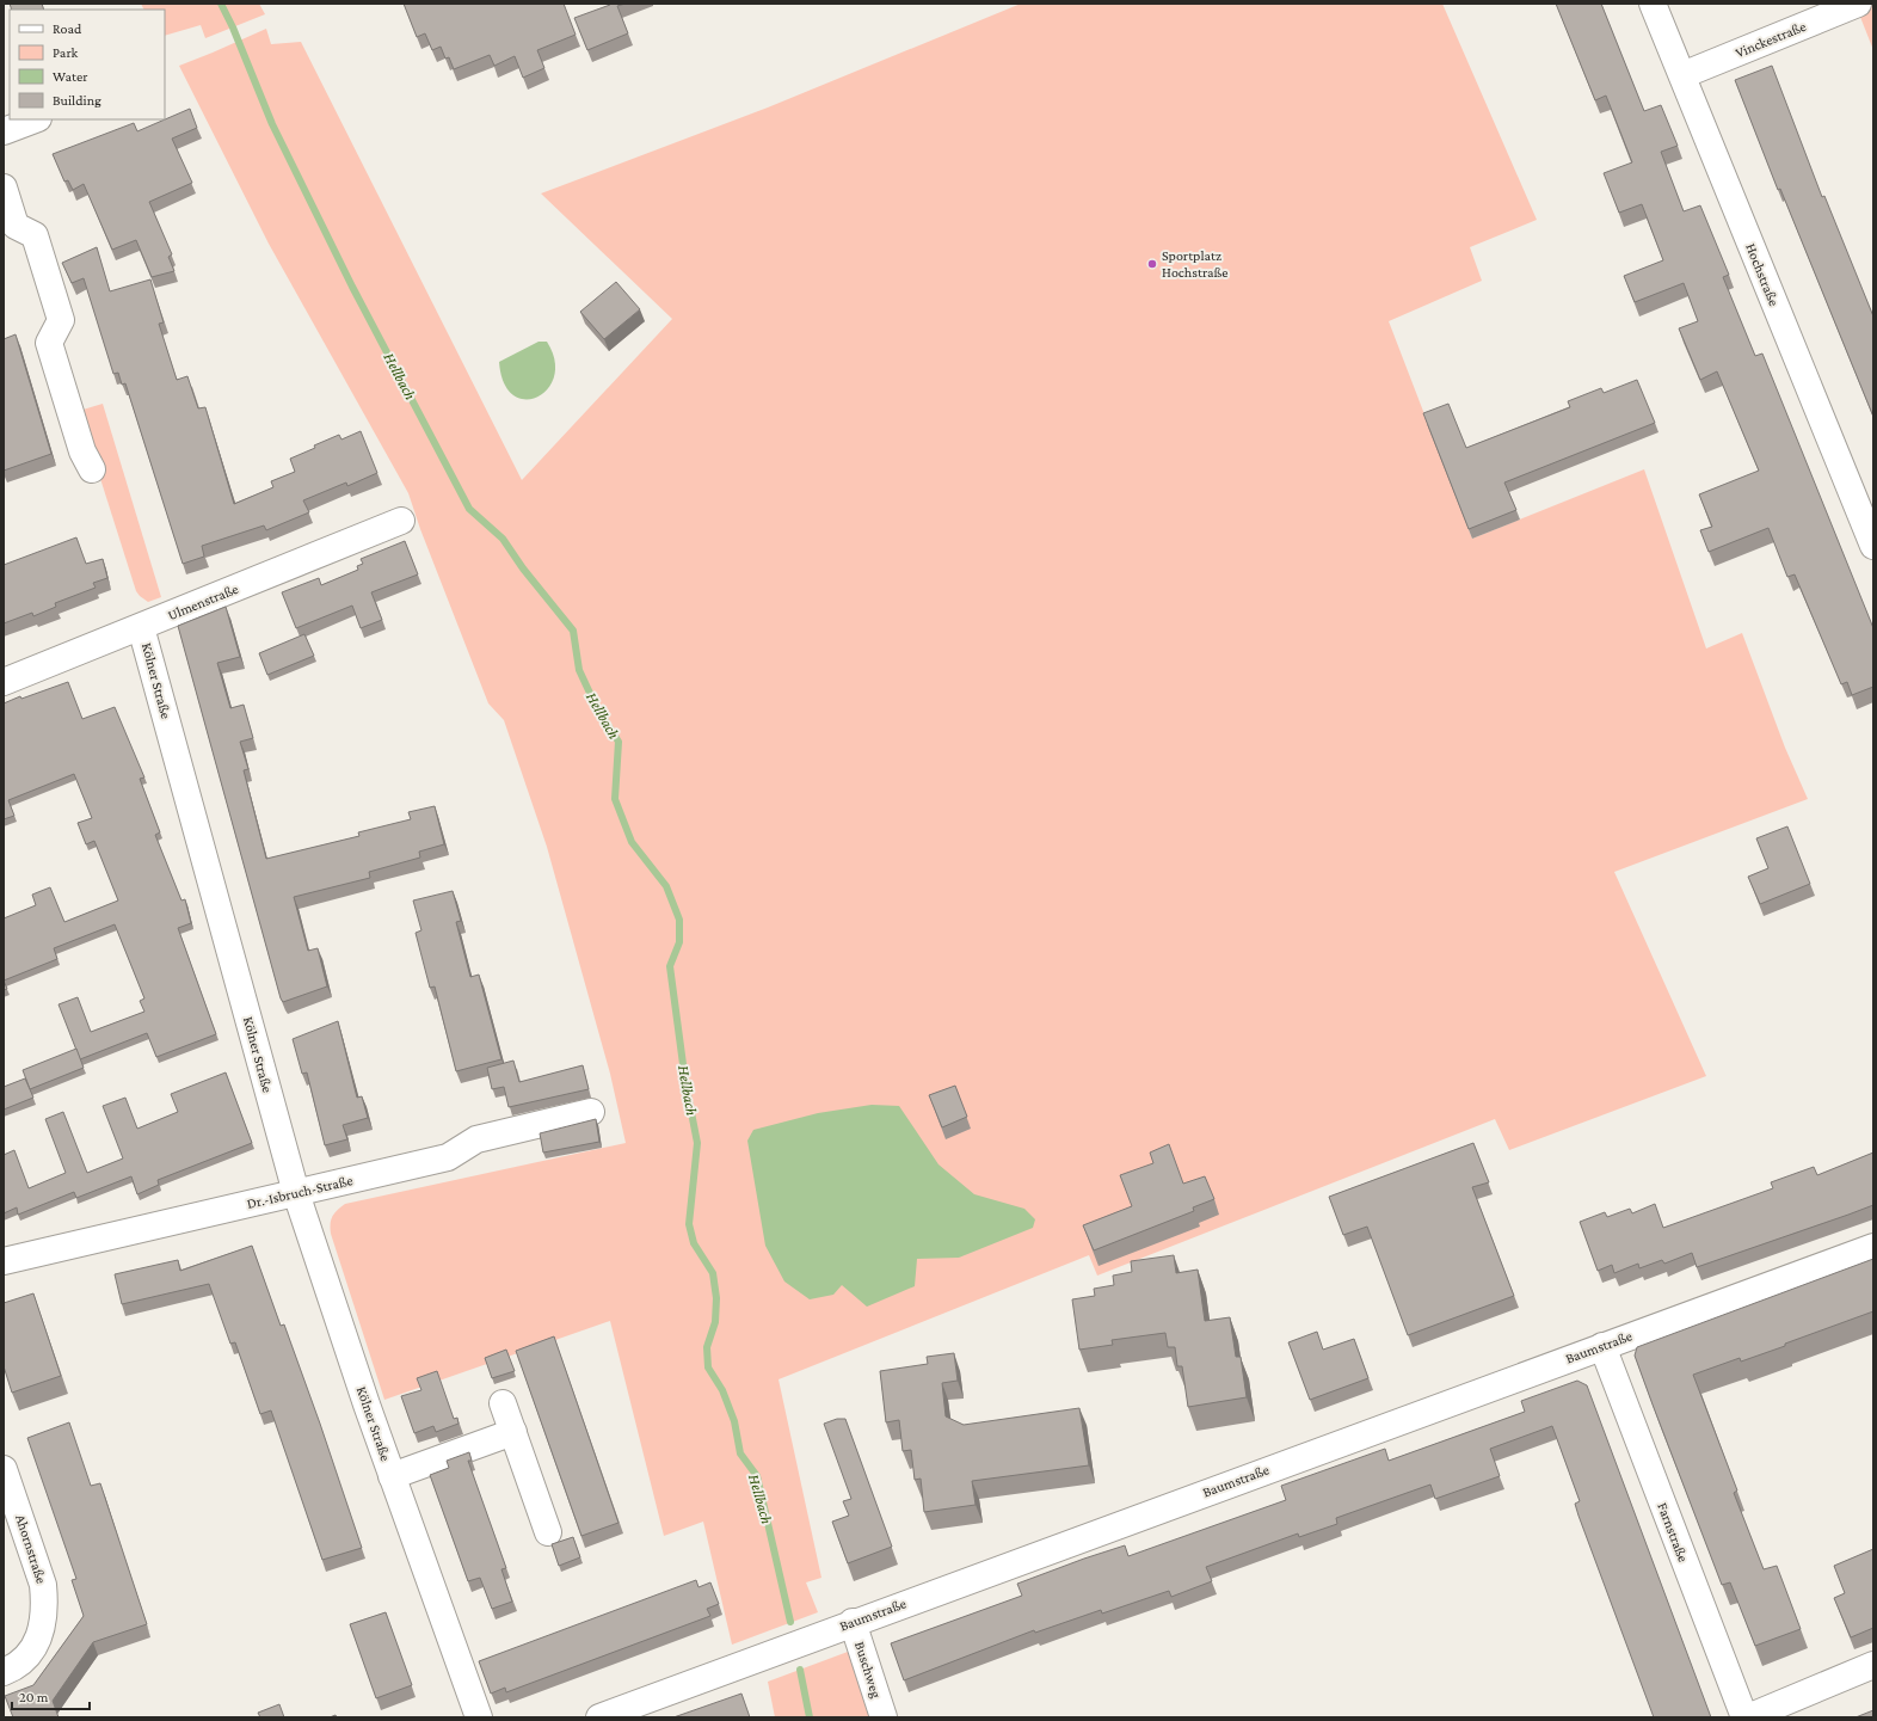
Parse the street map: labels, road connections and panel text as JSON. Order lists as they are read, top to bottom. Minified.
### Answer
{"streets":{"street":["Vinckestraße","Hochstraße","Ulmenstraße","Kölner Straße","Dr.-Isbruch-Straße","Baumstraße","Farnstraße","Ahornstraße","Buschweg"]},"crossings":[["Vinckestraße","Hochstraße"],["Ulmenstraße","Kölner Straße"],["Kölner Straße","Dr.-Isbruch-Straße"],["Baumstraße","Farnstraße"],["Baumstraße","Buschweg"]],"water":["Hellbach"],"places":["Sportplatz Hochstraße"],"legend":["Road","Park","Water","Building"],"scale_bar":"20 m"}
